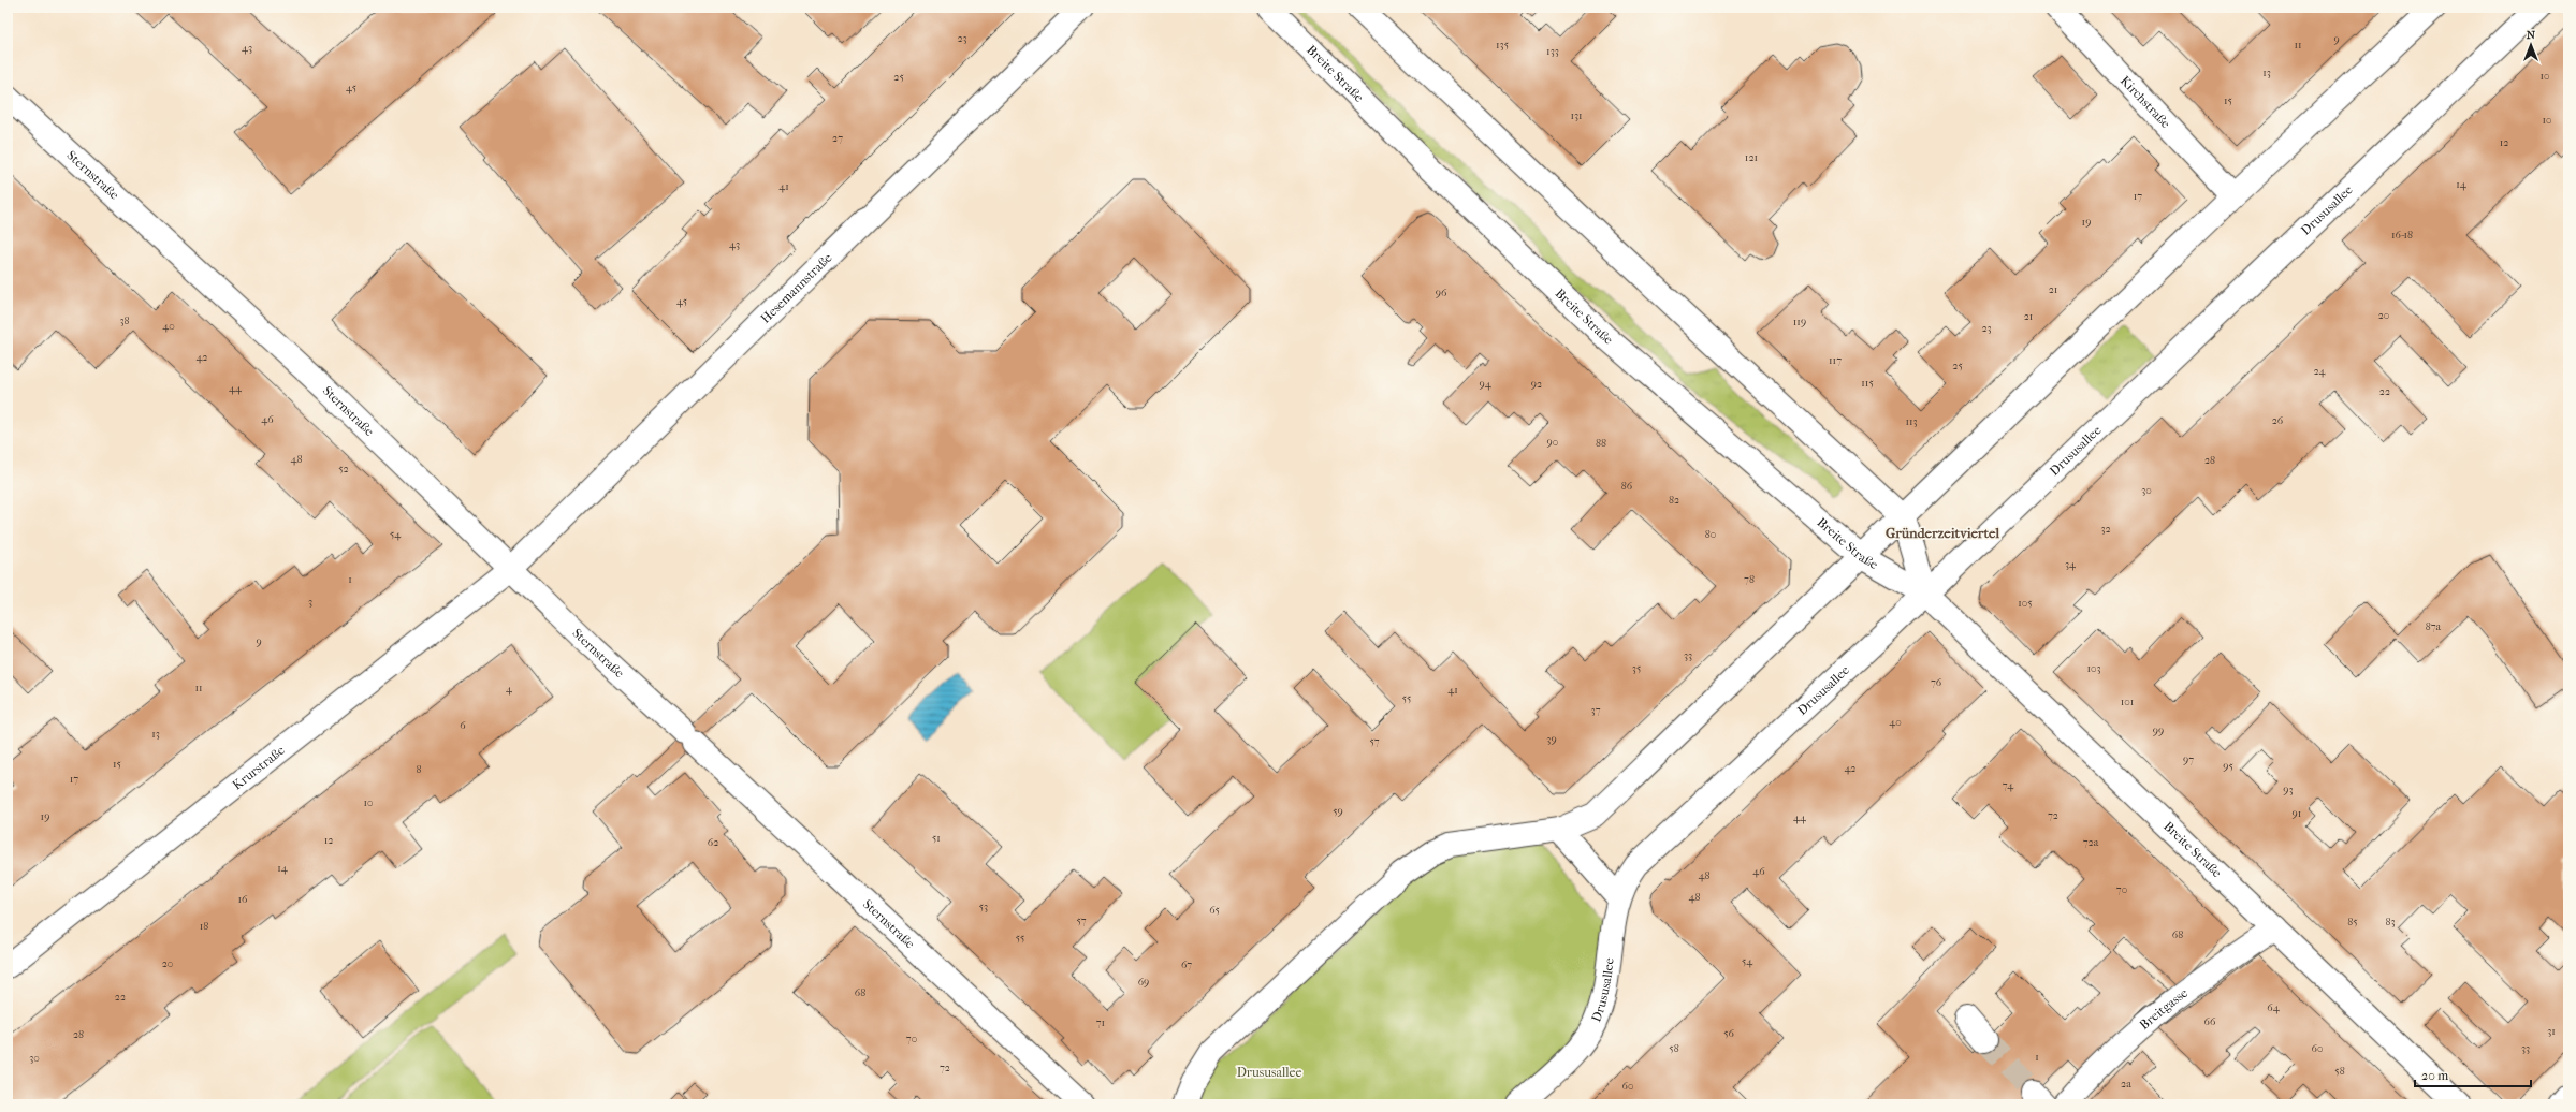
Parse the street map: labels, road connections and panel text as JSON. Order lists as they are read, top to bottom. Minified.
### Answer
{"streets":{"street":["Breite Straße","Kirchstraße","Sternstraße","Drususallee","Hesemannstraße","Krurstraße","Breitgasse"]},"crossings":[["Breite Straße","Drususallee"],["Breite Straße","Breitgasse"],["Sternstraße","Hesemannstraße"],["Sternstraße","Krurstraße"],["Hesemannstraße","Krurstraße"]],"districts":["Gründerzeitviertel"],"parks":["Drususallee"],"house_numbers":["23","9","135","11","43","133","13","10","25","45","15","131","10","27","12","121","14","41","17","19","16-18","43","21","96","45","20","21","38","119","40","23","42","117","25","24","115","94","92","44","22","46","26","113","90","88","48","28","52","86","30","82","32","54","80","34","1","78","3","105","87a","9","33","35","103","76","11","4","41","55","101","37","40","6","99","13","39","57","97","15","95","42","8","17","74","93","10","59","91","72","19","44","51","12","62","72a","14","46","48","70","48","16","53","65","57","85","83","18","68","55","54","20","67","69","68","22","64","66","71","31","56","28","70","58","60","33","1","30","72","58","2a","60"],"scale_bar":"20 m","north":"top"}
